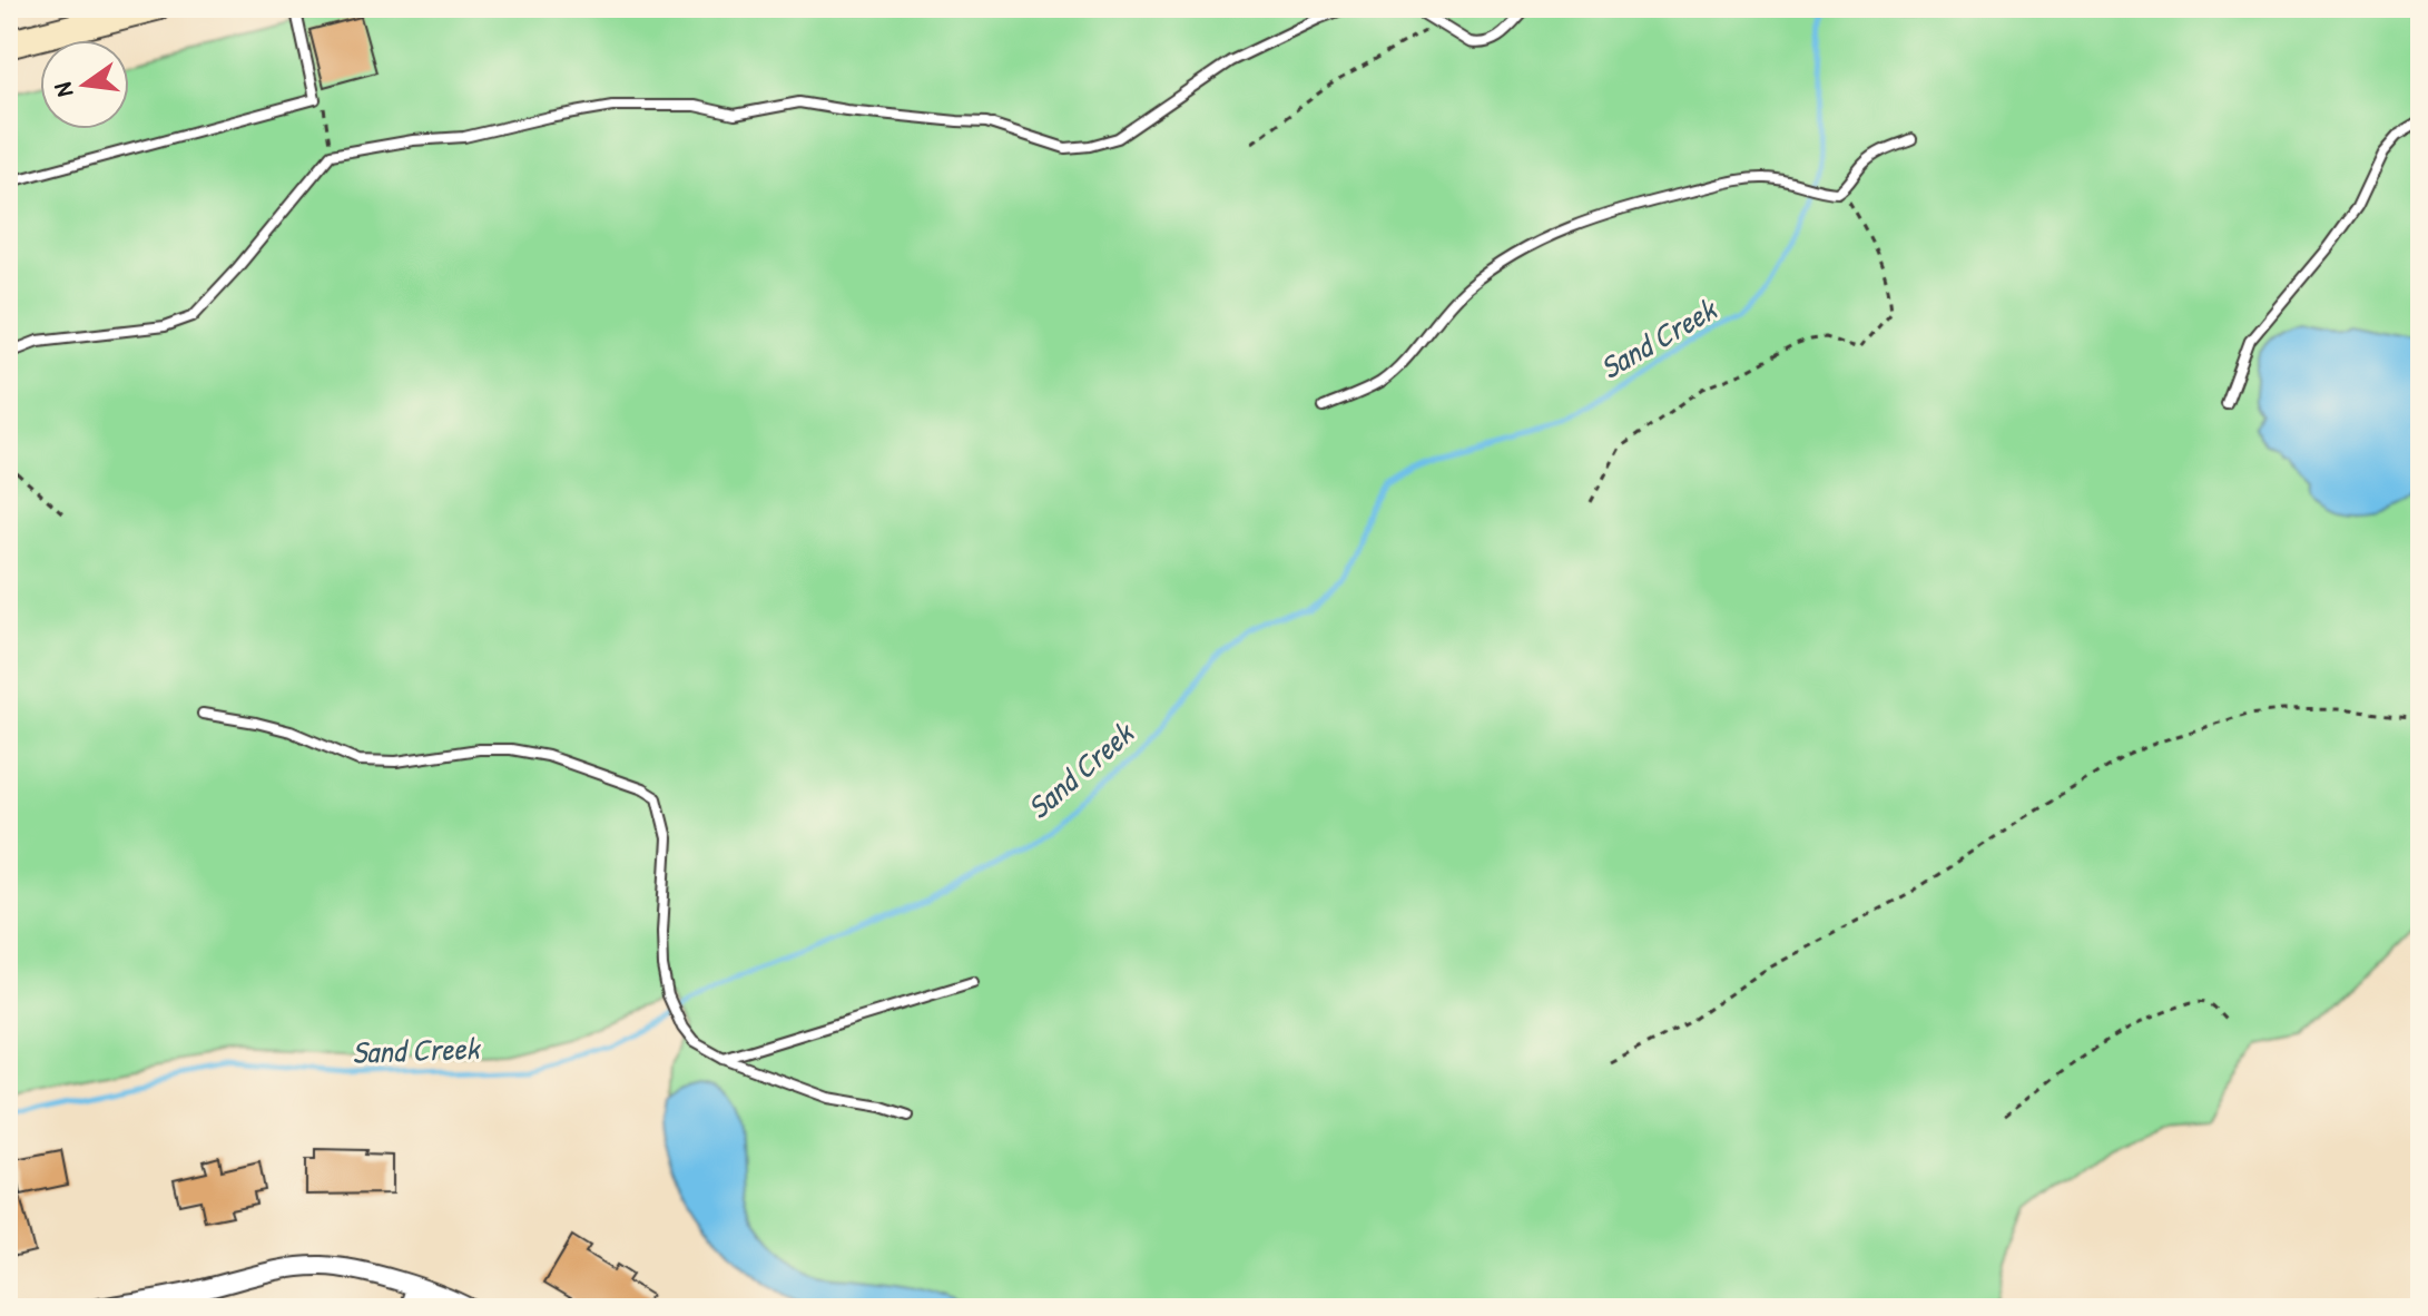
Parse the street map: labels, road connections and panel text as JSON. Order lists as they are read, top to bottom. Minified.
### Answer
{"water":["Sand Creek"],"north":"left"}
